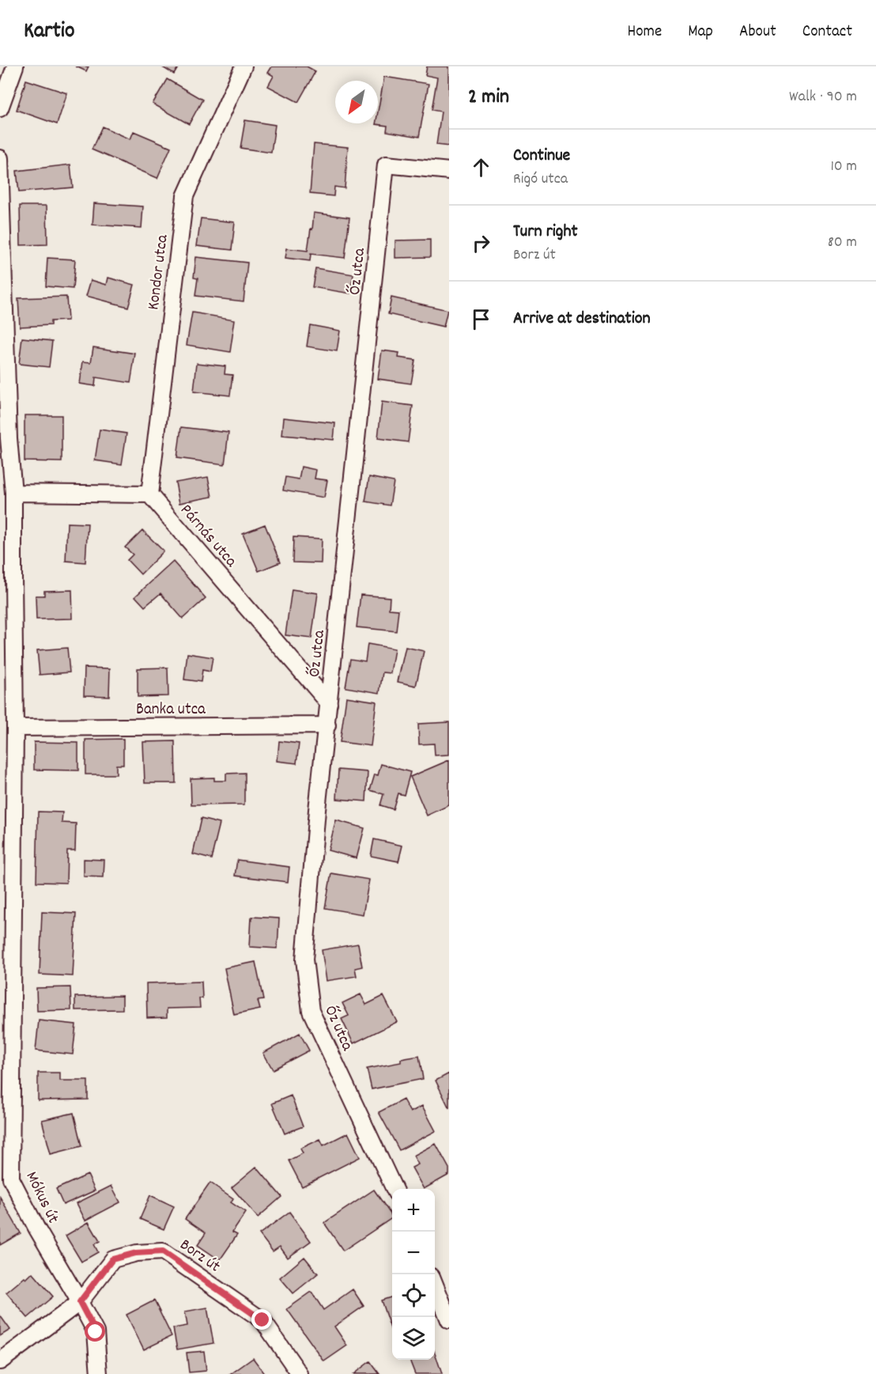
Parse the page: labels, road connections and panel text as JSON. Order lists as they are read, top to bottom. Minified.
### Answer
{"streets":{"street":["Őz utca","Kondor utca","Párnás utca","Banka utca","Mókus út","Borz út"]},"crossings":[["Őz utca","Párnás utca"],["Őz utca","Banka utca"],["Kondor utca","Párnás utca"],["Banka utca","Mókus út"],["Mókus út","Borz út"]],"north":"bottom left","page":{"header":"Kartio","nav":["Home","Map","About","Contact"],"heading":["2 min","Walk · 90 m"],"list":[["Continue","Rigó utca","10 m"],["Turn right","Borz út","80 m"],"Arrive at destination"],"map_buttons":["+","−"]}}
